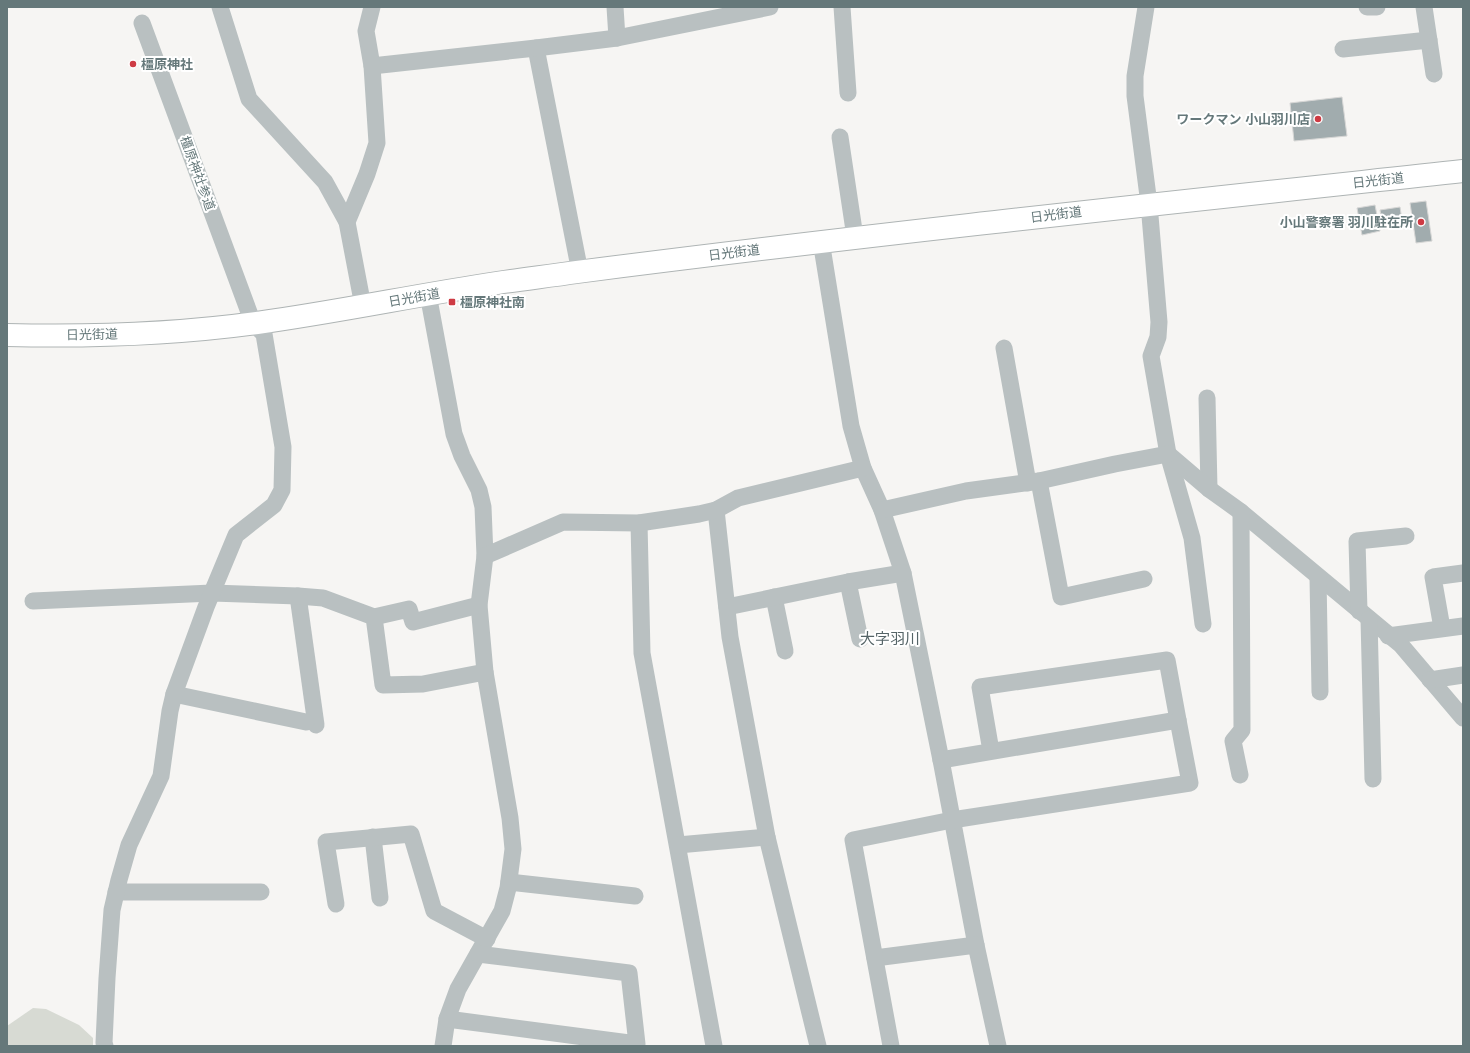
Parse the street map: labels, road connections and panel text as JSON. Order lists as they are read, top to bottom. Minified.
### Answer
{"streets":{"highway":["日光街道"],"street":["橿原神社参道"]},"crossings":[["橿原神社参道","日光街道"]],"districts":["大字羽川"],"places":{"other":["橿原神社","ワークマン 小山羽川店","小山警察署 羽川駐在所"],"transit":["橿原神社南"]}}
